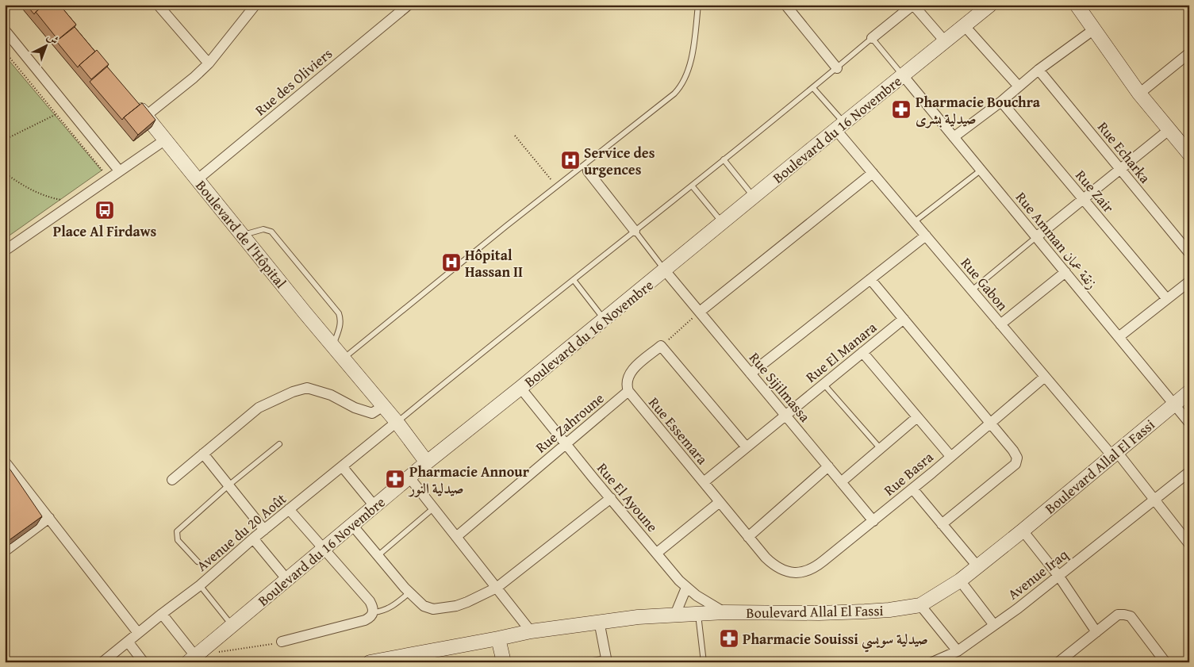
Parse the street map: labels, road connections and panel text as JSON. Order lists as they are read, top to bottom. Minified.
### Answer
{"streets":{"street":["Rue des Oliviers","Boulevard du 16 Novembre","Rue Echarka","Rue Zair","Boulevard de l'Hôpital","Rue Amman زنقة عمان","Rue Gabon","Rue El Manara","Rue Sijilmassa","Rue Zahroune","Rue Essemara","Boulevard Allal El Fassi","Rue Basra","Rue El Ayoune","Avenue du 20 Août","Avenue Iraq"]},"crossings":[["Rue des Oliviers","Boulevard de l'Hôpital"],["Boulevard du 16 Novembre","Boulevard de l'Hôpital"],["Boulevard du 16 Novembre","Rue Amman زنقة عمان"],["Boulevard du 16 Novembre","Rue Gabon"],["Boulevard du 16 Novembre","Rue Sijilmassa"],["Boulevard du 16 Novembre","Rue El Ayoune"],["Boulevard de l'Hôpital","Avenue du 20 Août"],["Rue Amman زنقة عمان","Boulevard Allal El Fassi"],["Rue Gabon","Boulevard Allal El Fassi"],["Rue Gabon","Rue Basra"],["Rue Gabon","Avenue Iraq"],["Rue El Manara","Rue Sijilmassa"],["Rue El Manara","Rue Essemara"],["Rue Sijilmassa","Rue Basra"],["Rue Zahroune","Rue Essemara"],["Rue Zahroune","Rue El Ayoune"],["Rue Essemara","Rue Basra"],["Boulevard Allal El Fassi","Rue El Ayoune"]],"places":{"pharmacy":["Pharmacie Bouchra صيدلية بشرى","Pharmacie Annour صيدلية النور","Pharmacie Souissi صيدلية سويسي"],"hospital":["Service des urgences","Hôpital Hassan II"],"bus stop":["Place Al Firdaws"]},"north":"top right"}
